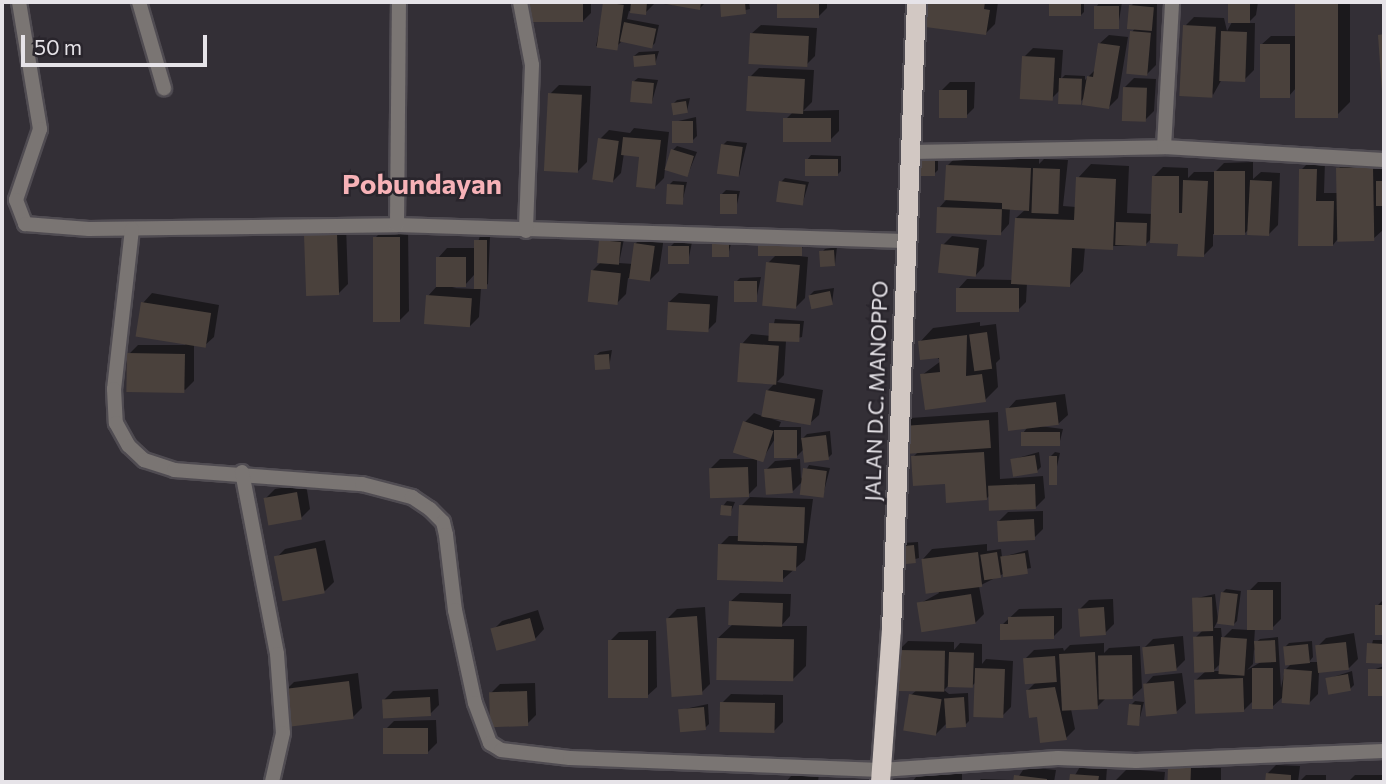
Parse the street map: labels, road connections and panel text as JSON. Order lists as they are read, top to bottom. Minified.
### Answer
{"streets":{"highway":["JALAN D.C. MANOPPO"]},"districts":["Pobundayan"],"scale_bar":"50 m"}
